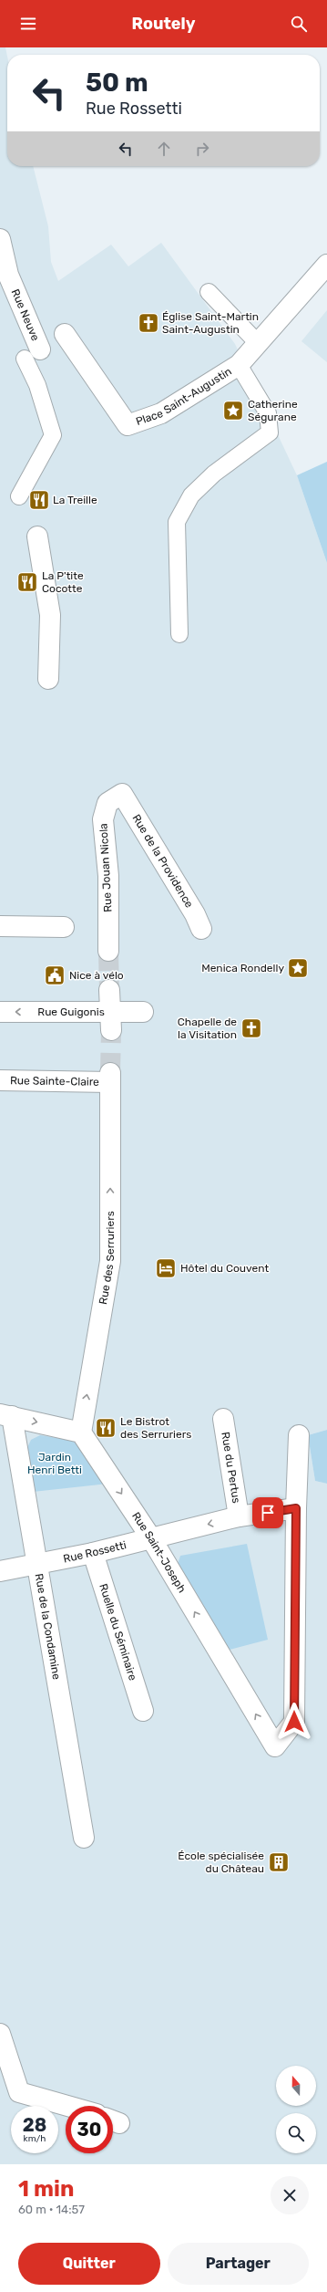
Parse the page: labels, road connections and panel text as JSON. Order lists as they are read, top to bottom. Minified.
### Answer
{"streets":{"street":["Rue Neuve","Place Saint-Augustin","Rue de la Providence","Rue Jouan Nicola","Rue Guigonis","Rue Sainte-Claire","Rue des Serruriers","Rue du Pertus","Rue Rossetti","Rue Saint-Joseph","Rue de la Condamine","Ruelle du Séminaire"]},"crossings":[["Rue de la Providence","Rue Jouan Nicola"],["Rue Sainte-Claire","Rue des Serruriers"],["Rue des Serruriers","Rue Saint-Joseph"],["Rue du Pertus","Rue Rossetti"],["Rue Rossetti","Rue Saint-Joseph"],["Rue Rossetti","Rue de la Condamine"],["Rue Rossetti","Ruelle du Séminaire"]],"one_way":["Rue des Serruriers"],"parks":["Jardin Henri Betti"],"places":{"church":["Église Saint-Martin Saint-Augustin","Chapelle de la Visitation"],"place":["Catherine Ségurane","Menica Rondelly"],"restaurant":["La Treille","La P'tite Cocotte","Le Bistrot des Serruriers"],"public building":["Nice à vélo"],"hotel":["Hôtel du Couvent"],"building":["École spécialisée du Château"]},"north":"top","page":{"header":"Routely","turn":["50 m","Rue Rossetti"],"speed":"28 km/h","limit":"30","heading":["1 min","60 m · 14:57"],"buttons":["Quitter","Partager"]}}
